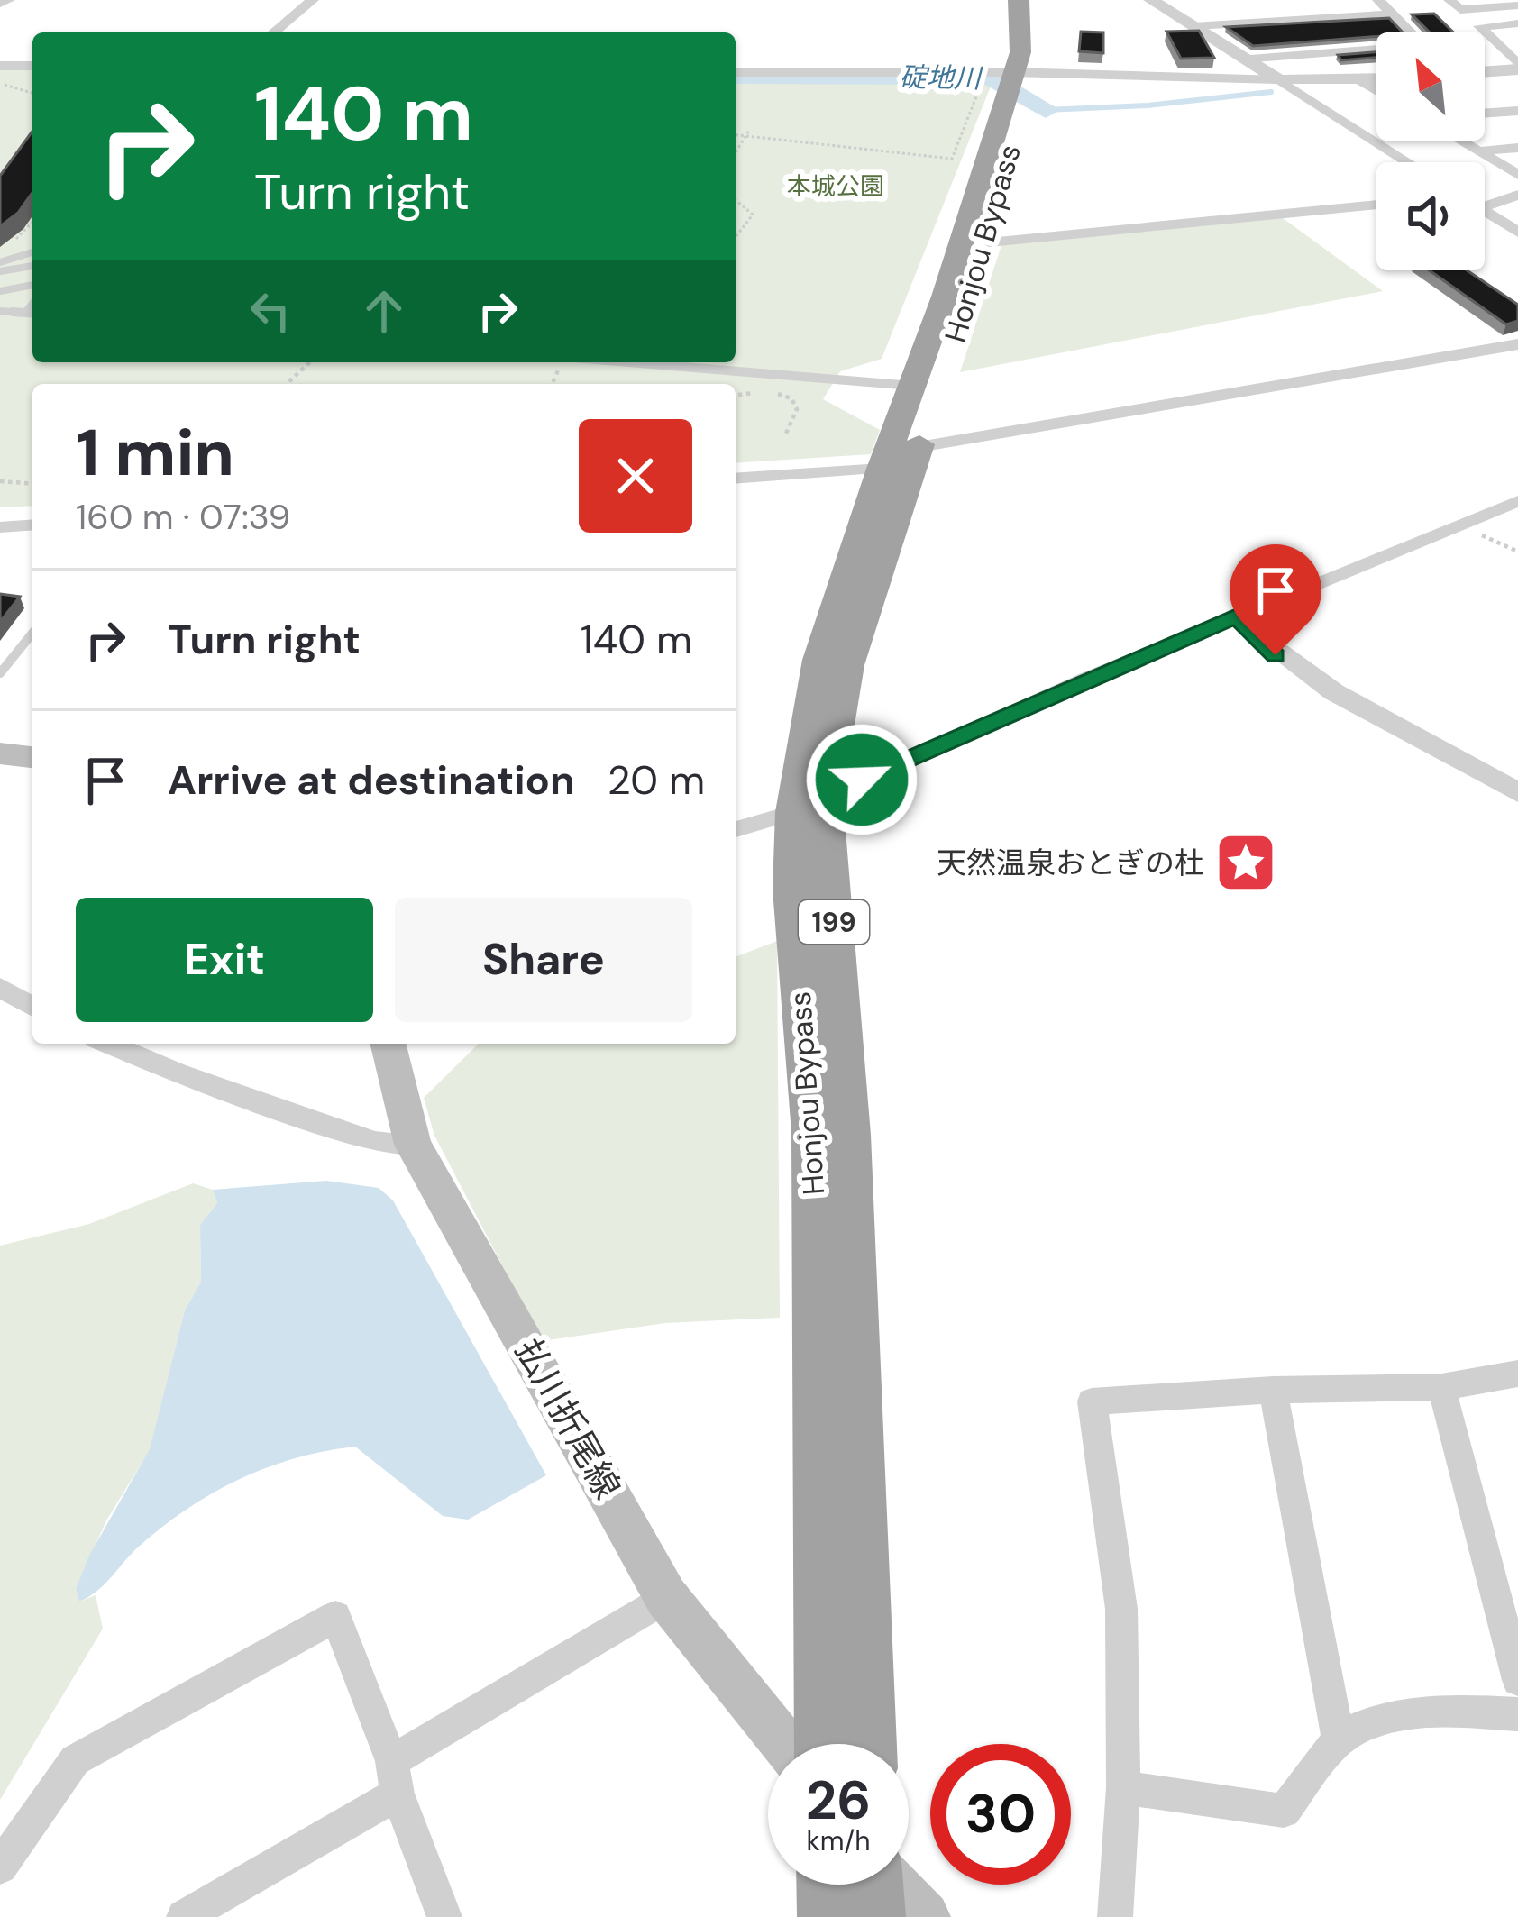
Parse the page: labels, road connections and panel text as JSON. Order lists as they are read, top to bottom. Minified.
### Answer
{"streets":{"highway":["Honjou Bypass","199"],"main road":["払川折尾線"]},"water":["碇地川"],"parks":["本城公園"],"places":{"place":["天然温泉おとぎの杜"]},"north":"top left","page":{"turn":["140 m","Turn right"],"heading":["1 min","160 m · 07:39"],"list":[{"name":"Turn right","value":"140 m"},{"name":"Arrive at destination","value":"20 m"}],"buttons":["Exit","Share"],"speed":"26 km/h","limit":"30"}}
